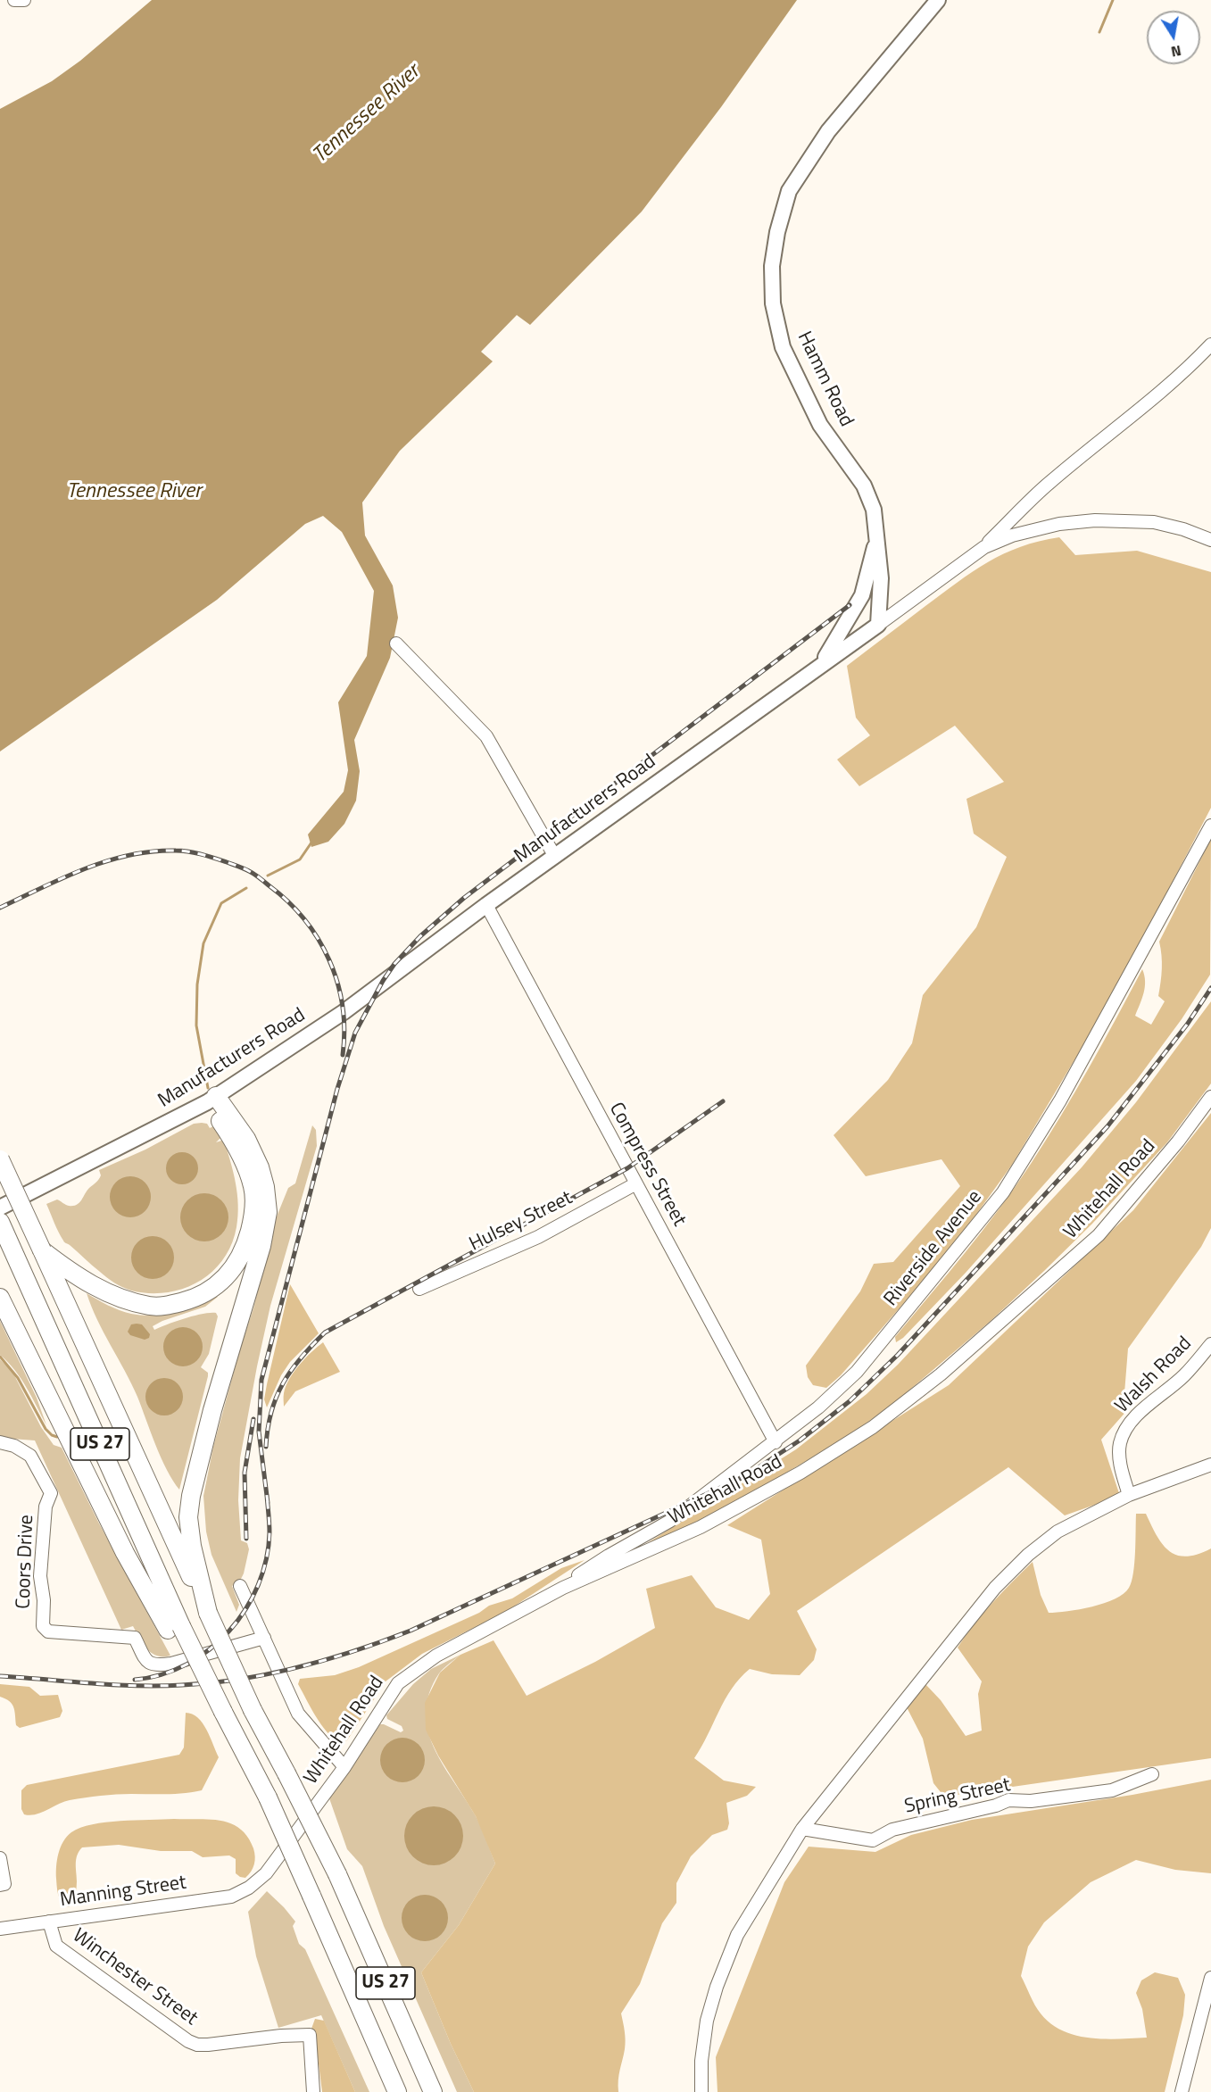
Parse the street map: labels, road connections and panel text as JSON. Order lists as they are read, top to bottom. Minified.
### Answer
{"streets":{"highway":["US 27"],"main road":["Hamm Road","Manufacturers Road"],"street":["Compress Street","Whitehall Road","Hulsey Street","Riverside Avenue","Walsh Road","Coors Drive","Spring Street","Manning Street","Winchester Street"]},"crossings":[["Hamm Road","Manufacturers Road"],["Manufacturers Road","Compress Street"],["Compress Street","Hulsey Street"],["Compress Street","Riverside Avenue"],["Whitehall Road","Riverside Avenue"],["Whitehall Road","Manning Street"],["Manning Street","Winchester Street"]],"water":["Tennessee River"],"north":"bottom"}
